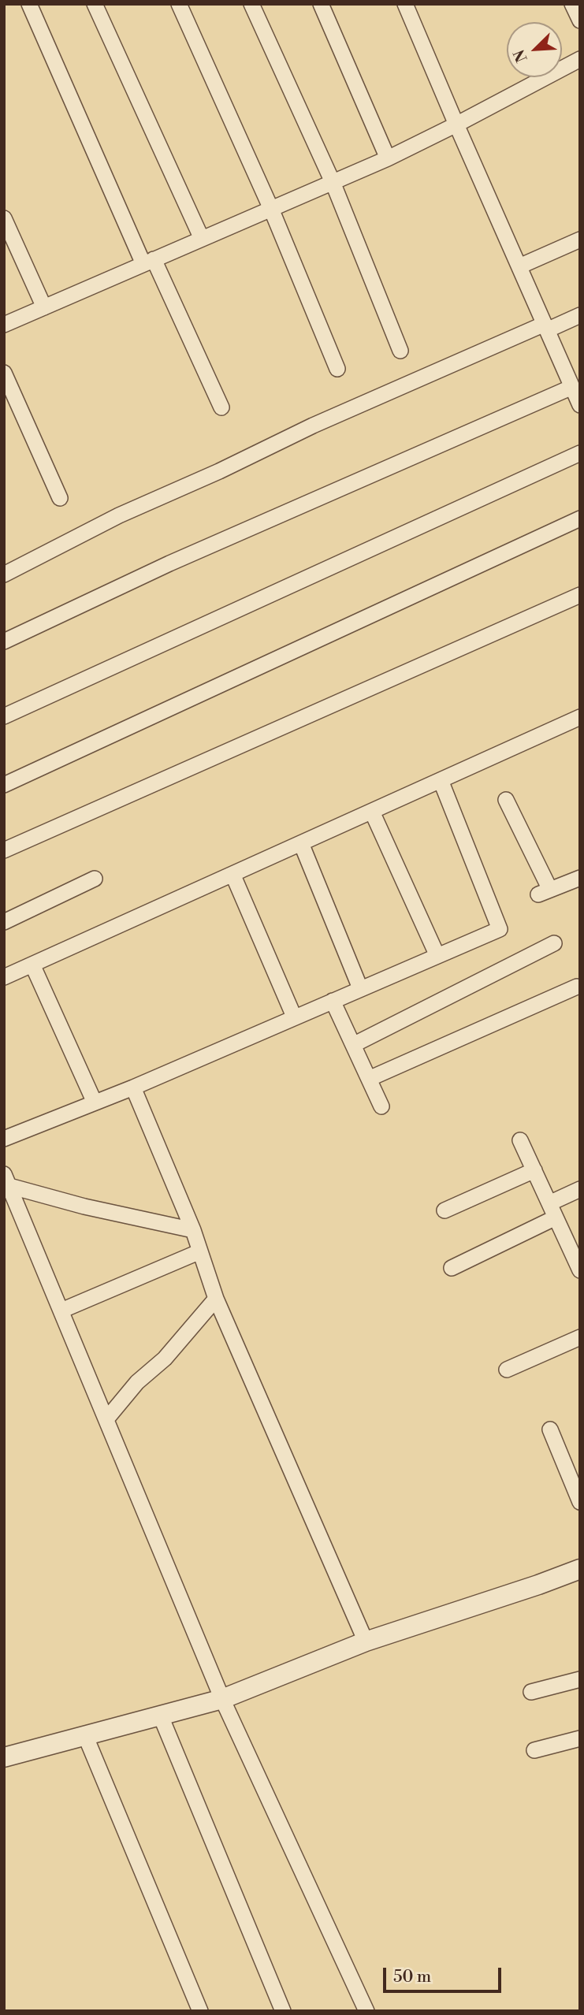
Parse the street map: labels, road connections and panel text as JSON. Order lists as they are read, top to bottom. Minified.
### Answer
{"scale_bar":"50 m","north":"bottom left"}
